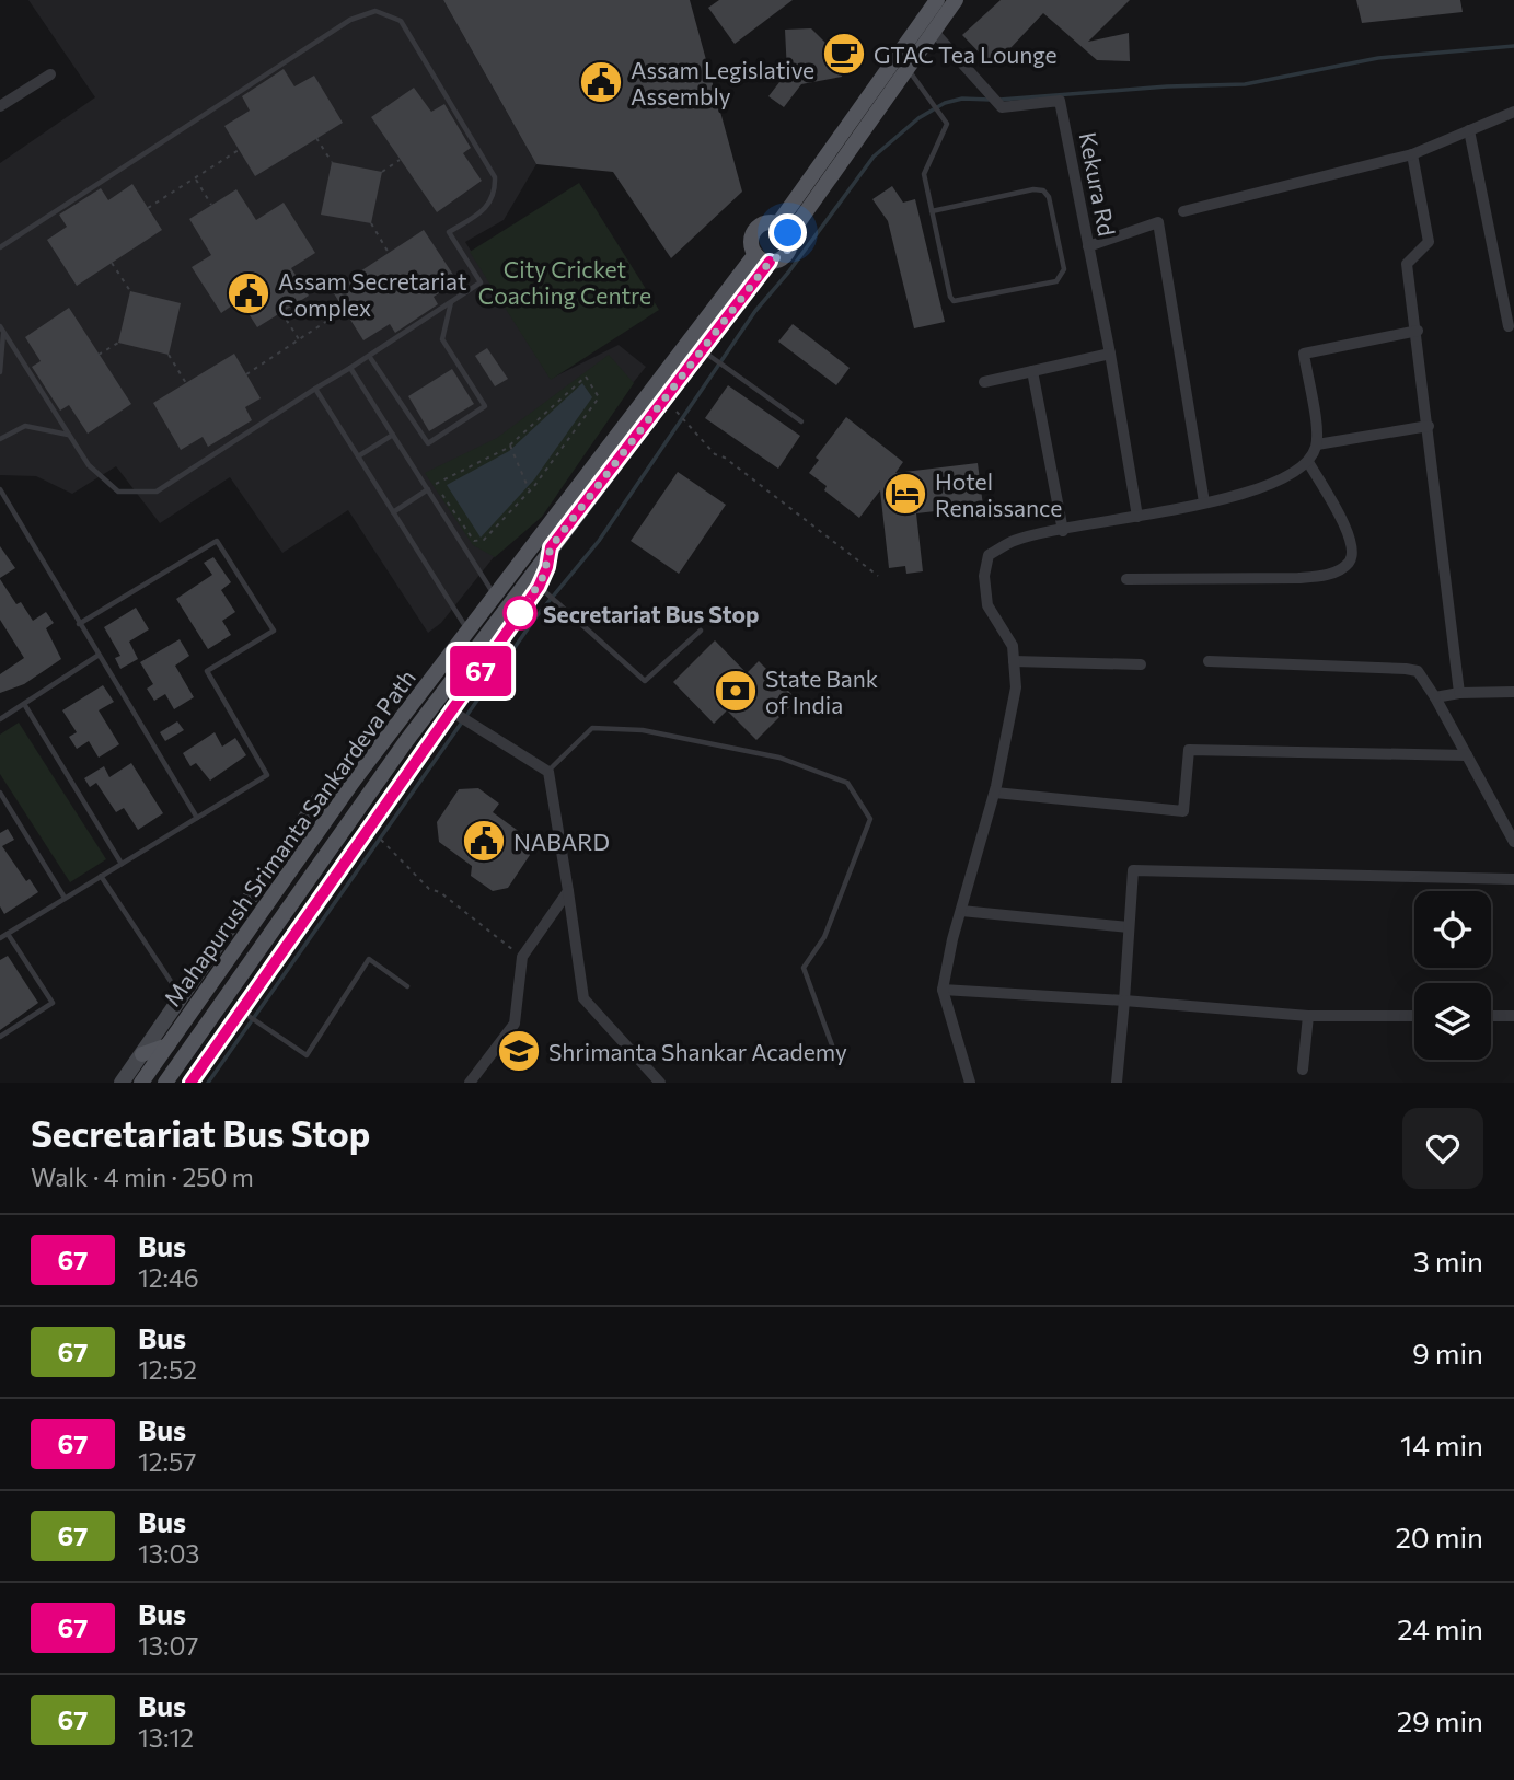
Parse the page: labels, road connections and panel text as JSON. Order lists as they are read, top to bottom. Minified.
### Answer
{"streets":{"main road":["Mahapurush Srimanta Sankardeva Path"],"street":["Kekura Rd"]},"parks":["City Cricket Coaching Centre"],"places":{"cafe":["GTAC Tea Lounge"],"public building":["Assam Legislative Assembly","Assam Secretariat Complex","NABARD"],"hotel":["Hotel Renaissance"],"other":["Secretariat Bus Stop"],"bank":["State Bank of India"],"school or university":["Shrimanta Shankar Academy"]},"lines":["bus line 67"],"page":{"on_map":"67","heading":["Secretariat Bus Stop","Walk · 4 min · 250 m"],"list":[{"mark":"67","name":"Bus","note":"12:46","value":"3 min"},{"mark":"67","name":"Bus","note":"12:52","value":"9 min"},{"mark":"67","name":"Bus","note":"12:57","value":"14 min"},{"mark":"67","name":"Bus","note":"13:03","value":"20 min"},{"mark":"67","name":"Bus","note":"13:07","value":"24 min"},{"mark":"67","name":"Bus","note":"13:12","value":"29 min"}]}}
